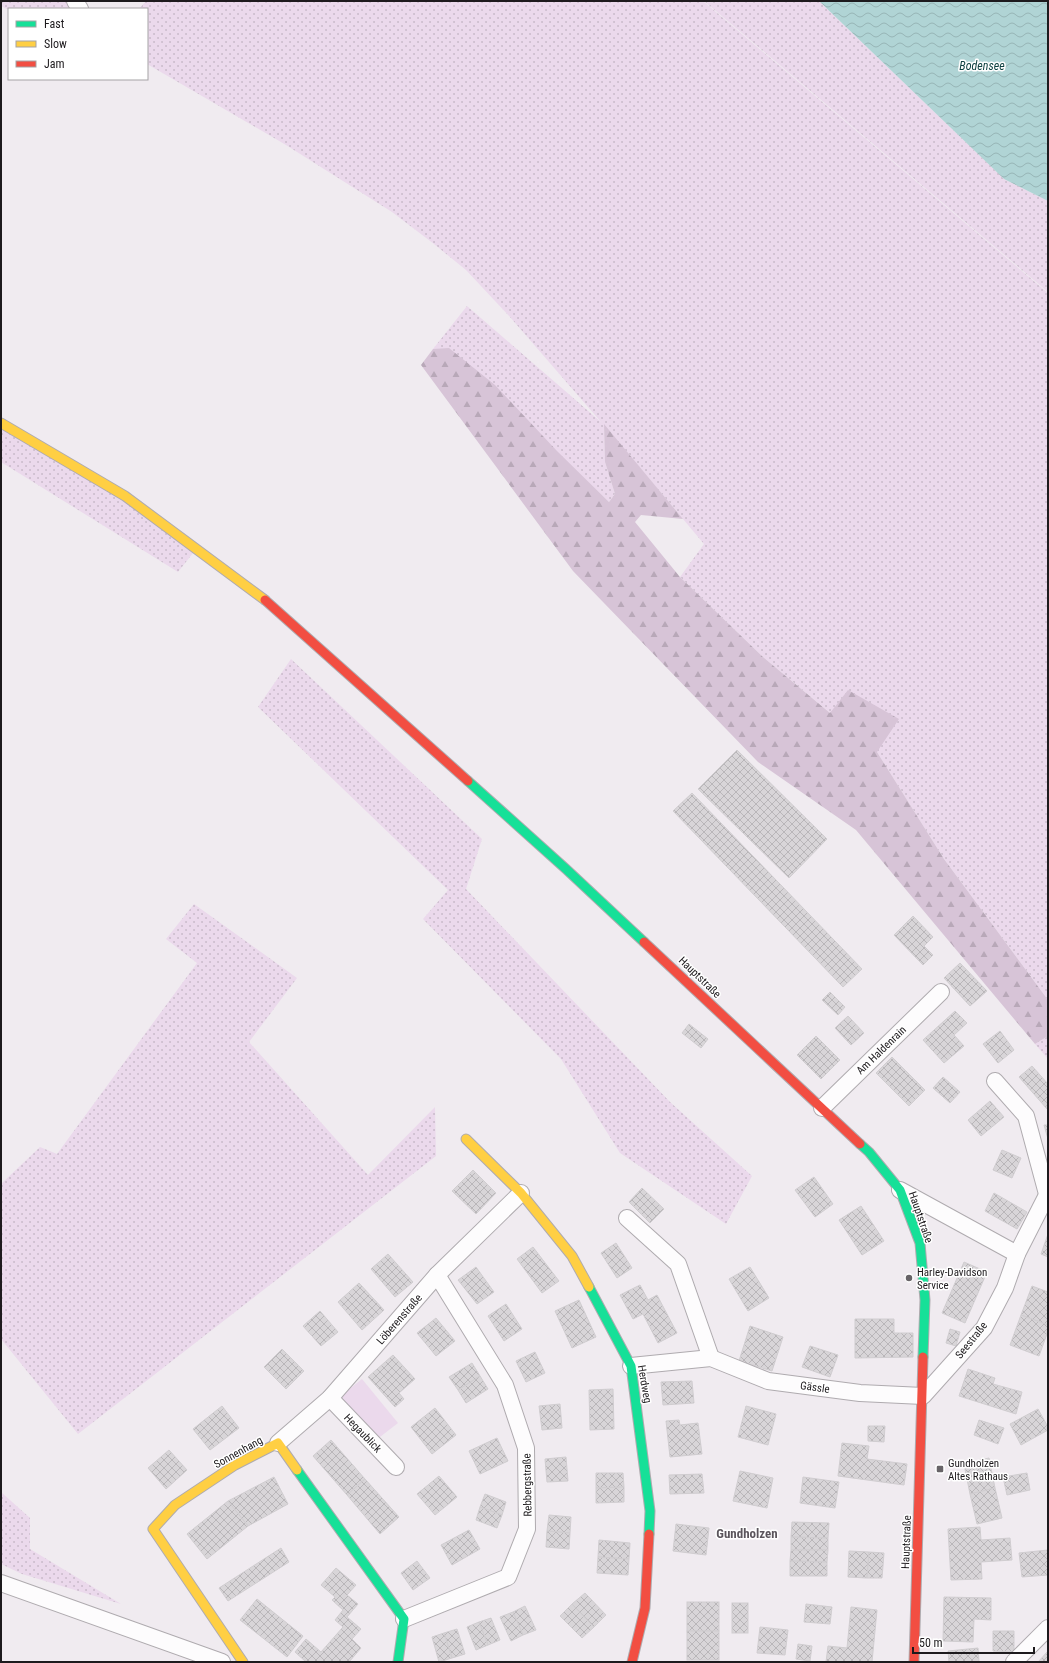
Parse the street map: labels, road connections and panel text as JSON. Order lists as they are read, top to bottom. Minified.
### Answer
{"streets":{"main road":["Hauptstraße","Herdweg","Sonnenhang"],"street":["Am Haldenrain","Löberenstraße","Seestraße","Gässle","Hegaublick","Rebbergstraße"]},"crossings":[["Hauptstraße","Am Haldenrain"],["Hauptstraße","Seestraße"],["Hauptstraße","Gässle"],["Löberenstraße","Herdweg"],["Löberenstraße","Hegaublick"],["Löberenstraße","Sonnenhang"],["Löberenstraße","Rebbergstraße"],["Seestraße","Gässle"],["Herdweg","Gässle"],["Sonnenhang","Rebbergstraße"]],"districts":["Gundholzen"],"water":["Bodensee"],"places":{"other":["Harley-Davidson Service"],"transit":["Gundholzen Altes Rathaus"]},"legend":["Fast","Slow","Jam"],"scale_bar":"50 m"}
